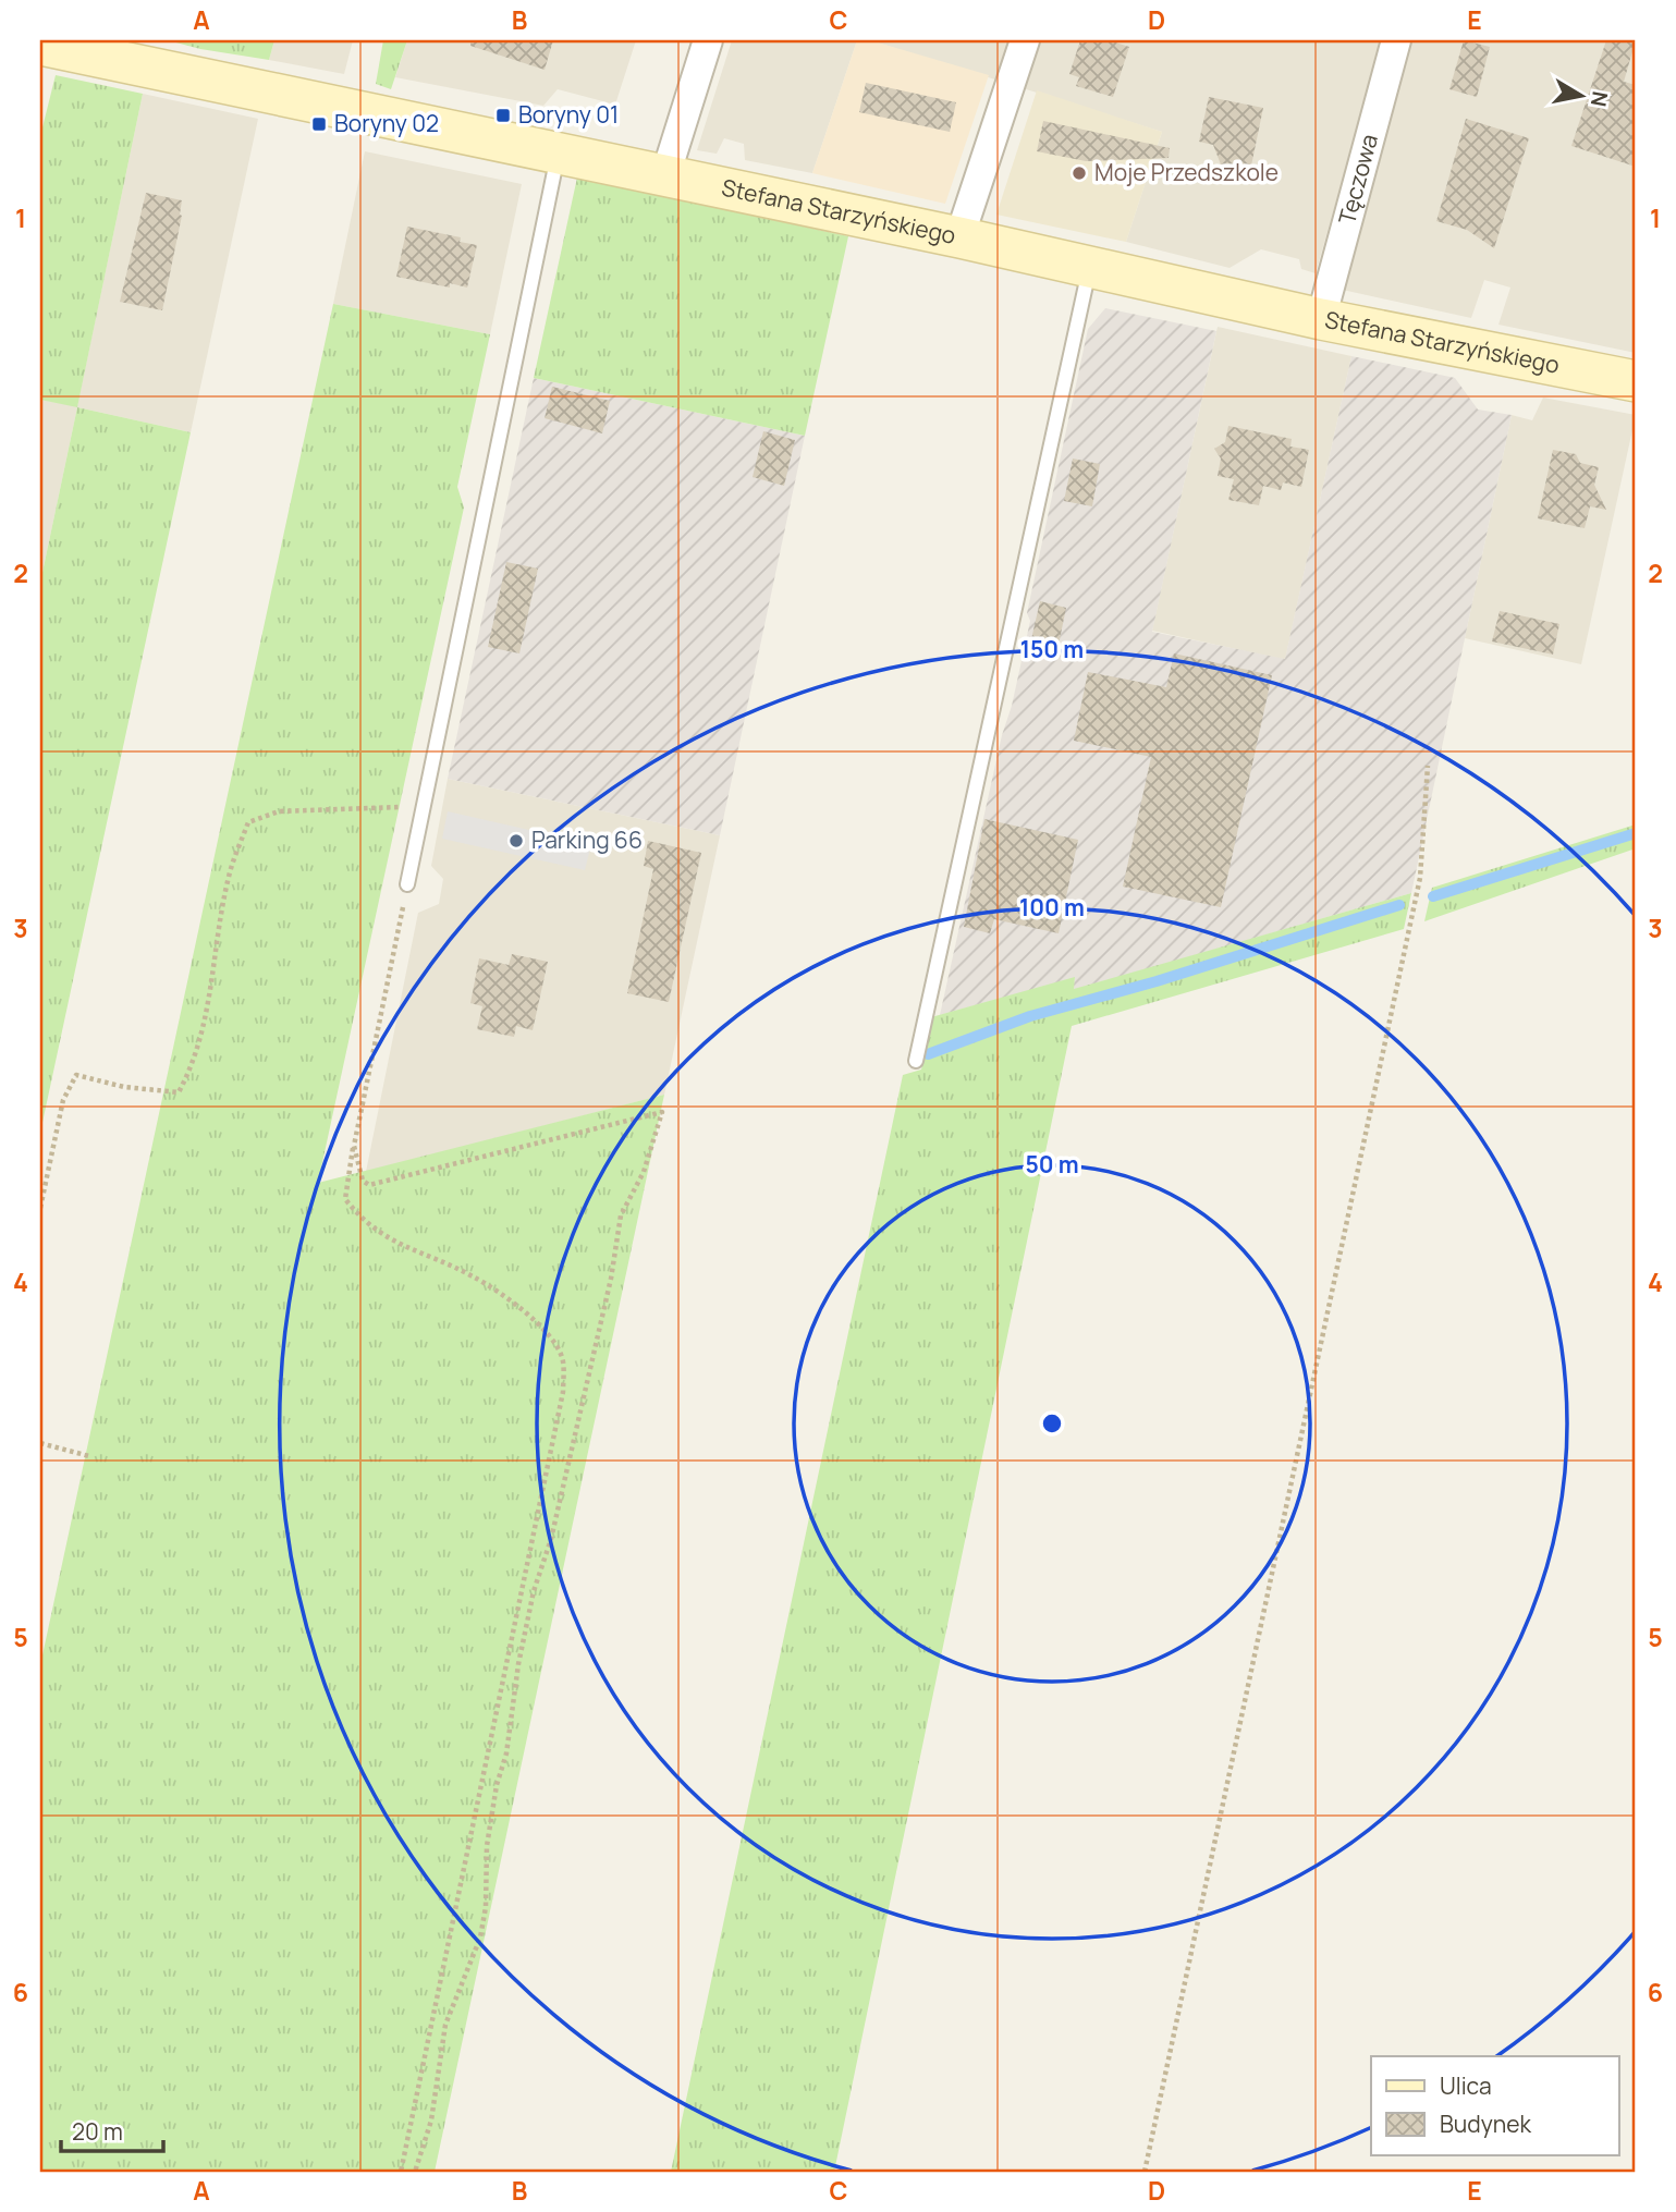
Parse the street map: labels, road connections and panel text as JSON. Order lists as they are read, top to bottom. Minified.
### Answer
{"streets":{"street":["Tęczowa","Stefana Starzyńskiego"]},"crossings":[["Tęczowa","Stefana Starzyńskiego"]],"places":{"transit":["Boryny 01","Boryny 02"],"other":["Moje Przedszkole","Parking 66"]},"legend":["Ulica","Budynek"],"scale_bar":"20 m","north":"right","grid":{"columns":["A","B","C","D","E"],"rows":["1","2","3","4","5","6"]},"rings":["150 m","100 m","50 m"]}
